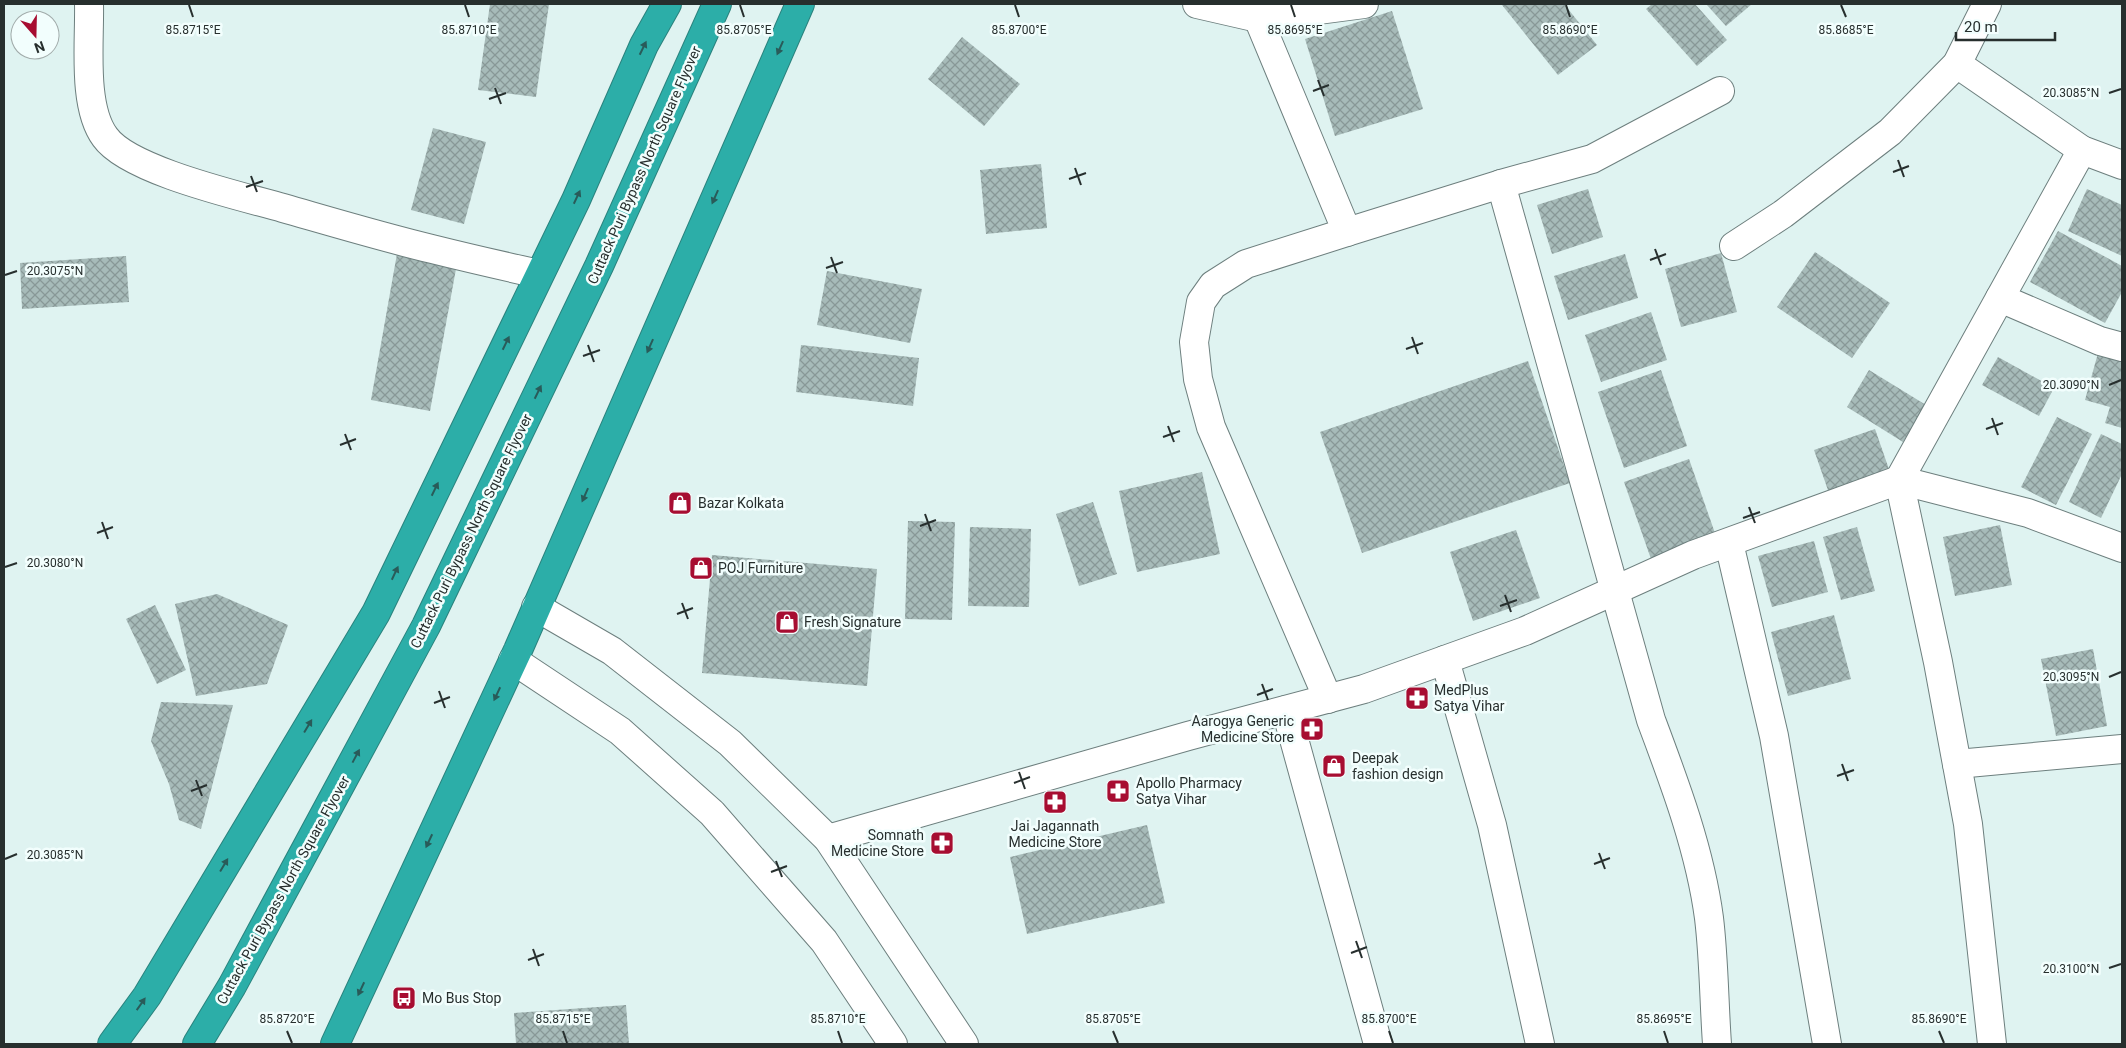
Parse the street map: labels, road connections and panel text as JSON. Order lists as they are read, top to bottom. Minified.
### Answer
{"streets":{"highway":["Cuttack Puri Bypass North Square Flyover"]},"places":{"shop":["Bazar Kolkata","POJ Furniture","Fresh Signature","Deepak fashion design"],"pharmacy":["MedPlus Satya Vihar","Aarogya Generic Medicine Store","Apollo Pharmacy Satya Vihar","Jai Jagannath Medicine Store","Somnath Medicine Store"],"bus stop":["Mo Bus Stop"]},"scale_bar":"20 m","north":"bottom","coordinates":["85.8690°E","85.8715°E","85.8710°E","85.8705°E","85.8700°E","85.8695°E","85.8685°E","20.3085°N","20.3075°N","20.3090°N","20.3080°N","20.3095°N","20.3100°N","85.8720°E"]}
